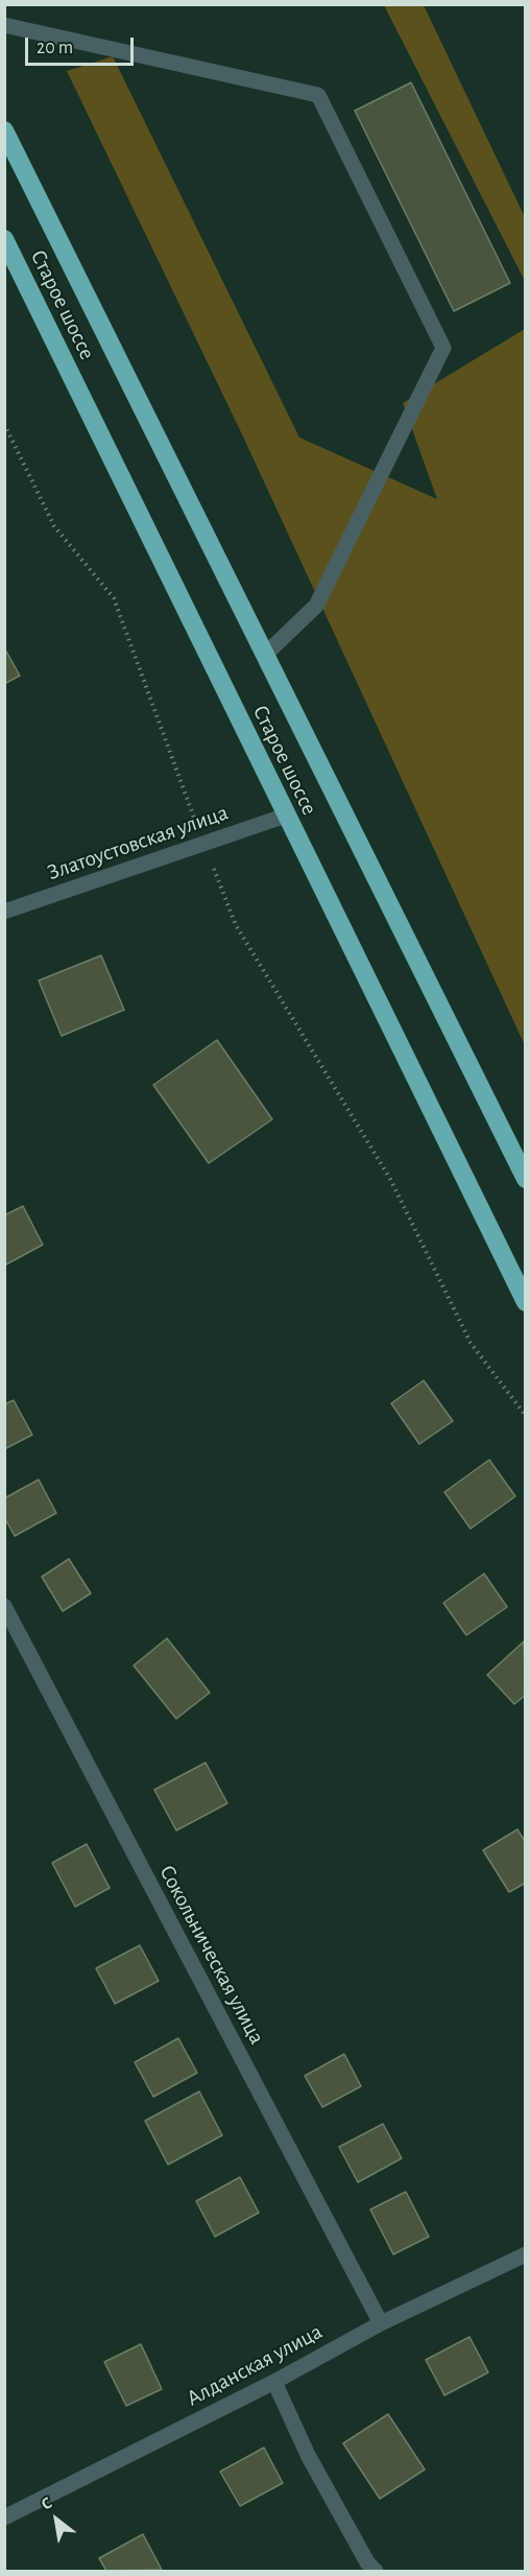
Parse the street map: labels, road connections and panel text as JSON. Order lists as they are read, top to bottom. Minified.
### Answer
{"streets":{"highway":["Старое шоссе"],"street":["Златоустовская улица","Сокольническая улица","Алданская улица"]},"crossings":[["Старое шоссе","Златоустовская улица"],["Сокольническая улица","Алданская улица"]],"scale_bar":"20 m","north":"top left"}
